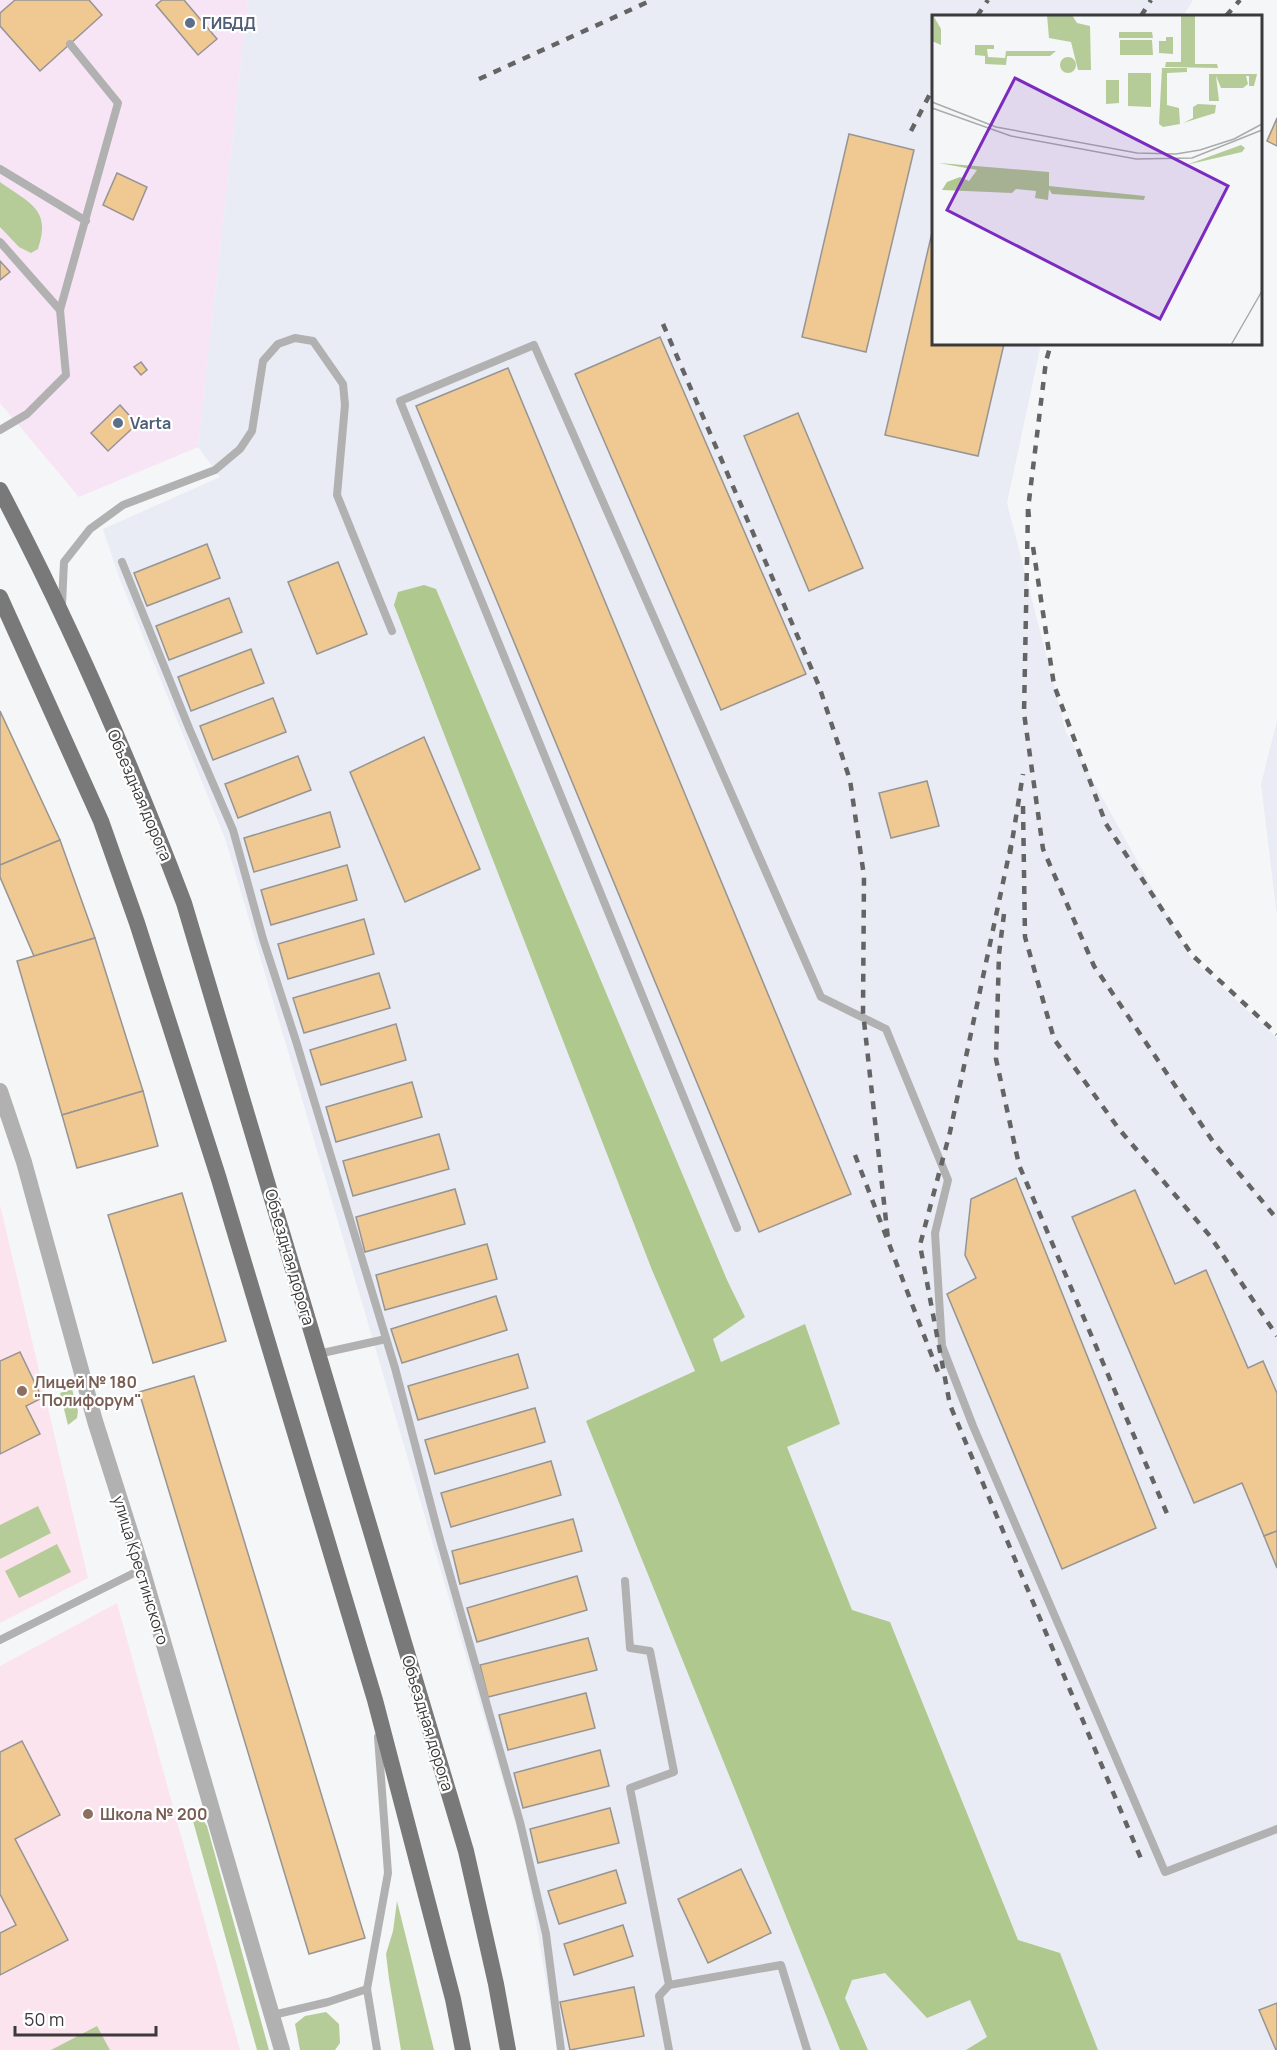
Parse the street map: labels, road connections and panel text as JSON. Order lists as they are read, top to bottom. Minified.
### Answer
{"streets":{"main road":["Объездная дорога"],"street":["улица Крестинского"]},"places":["ГИБДД","Varta","Лицей № 180 \"Полифорум\"","Школа № 200"],"scale_bar":"50 m"}
